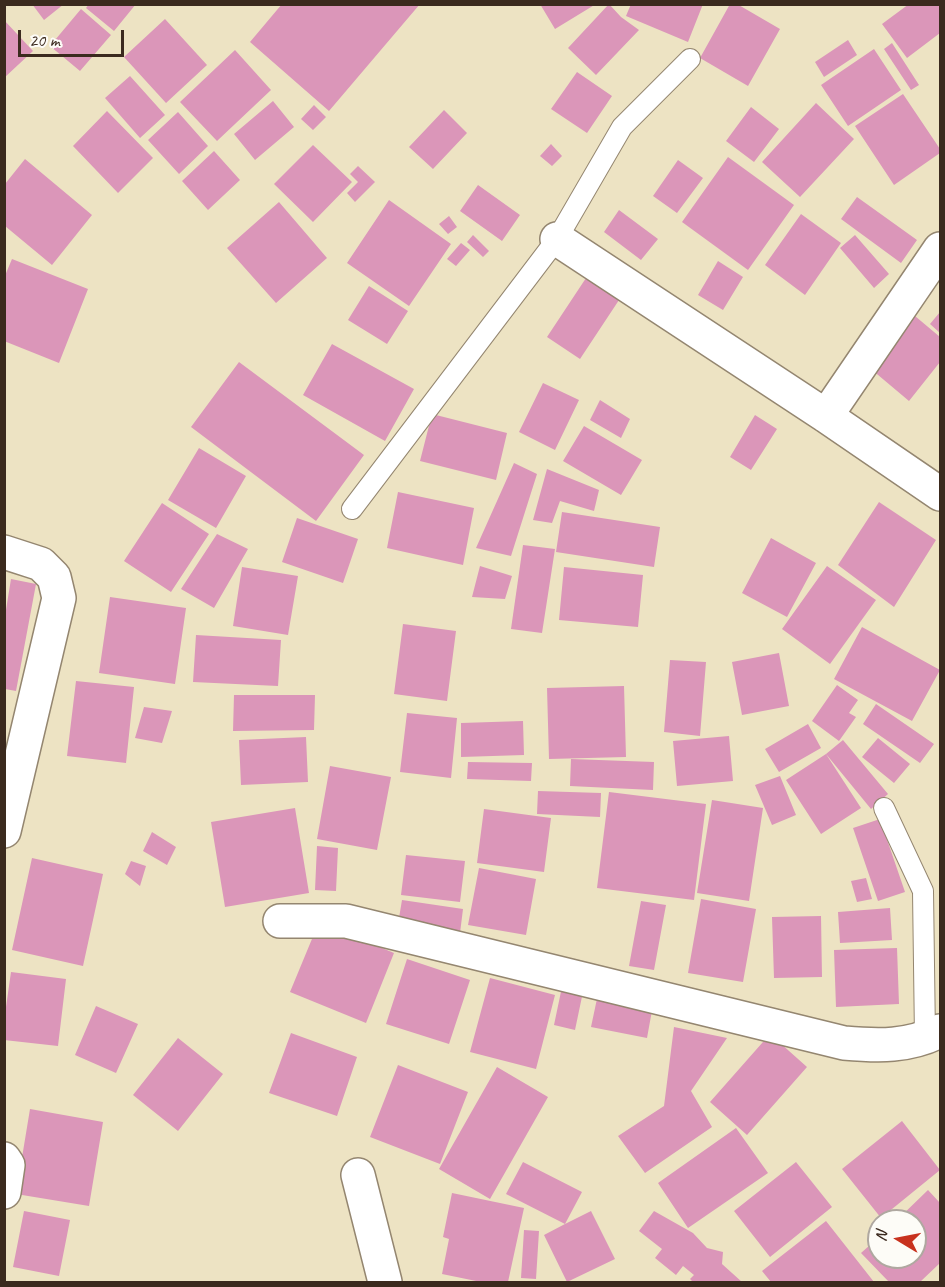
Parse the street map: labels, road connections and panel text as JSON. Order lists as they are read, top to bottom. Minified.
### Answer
{"scale_bar":"20 m","north":"left"}
